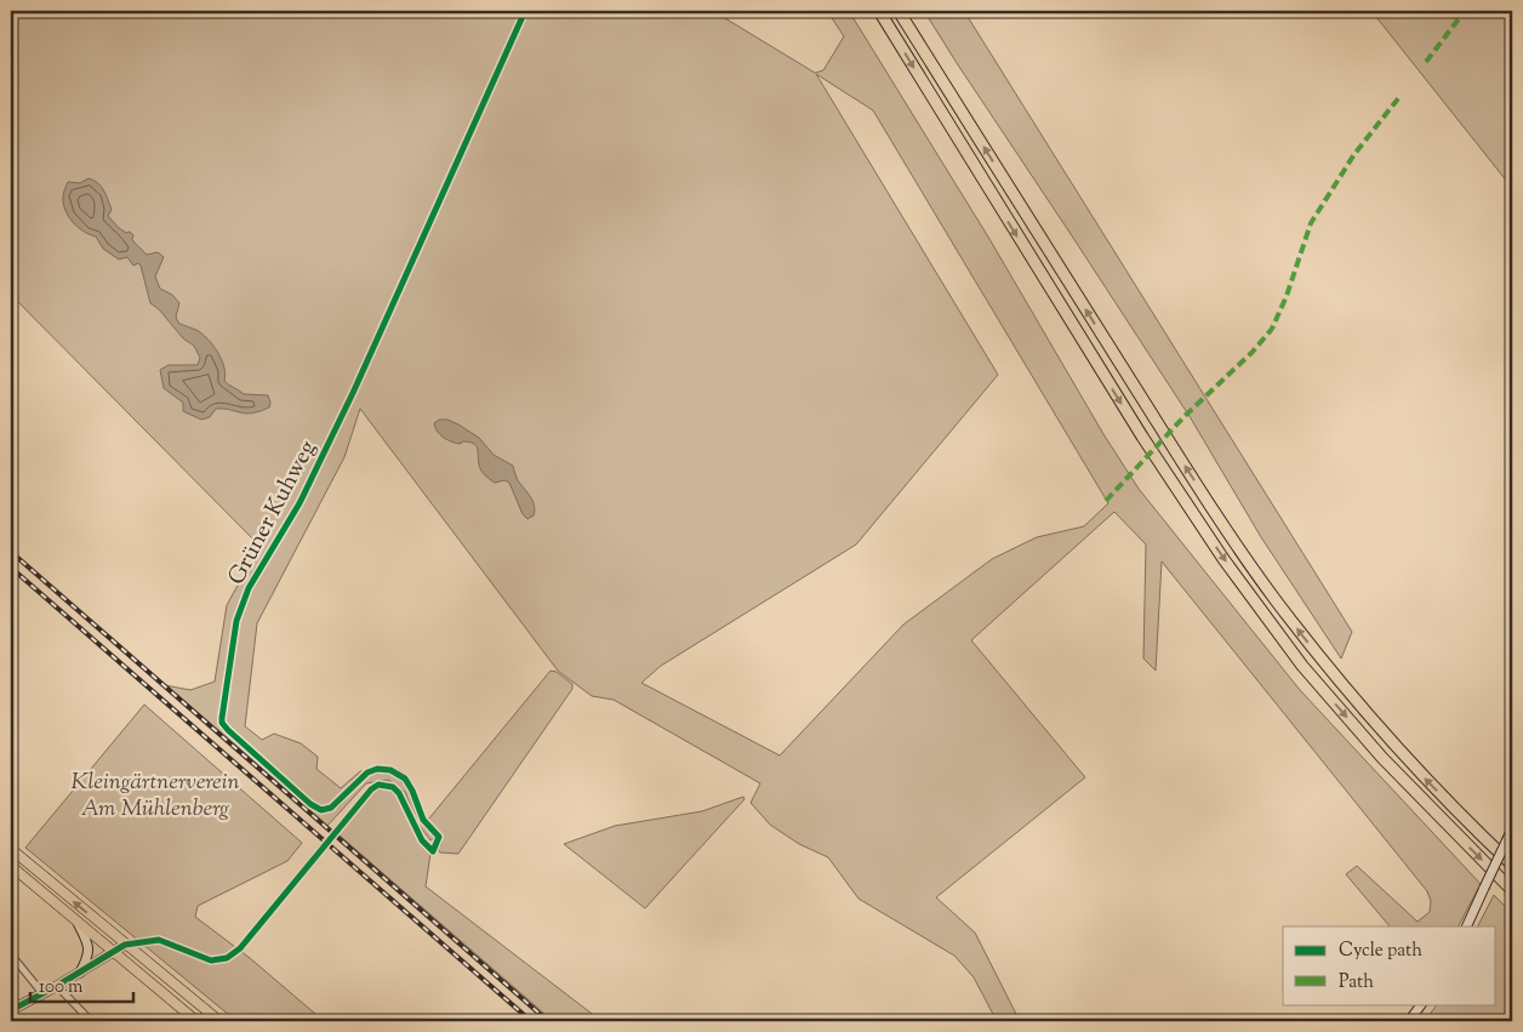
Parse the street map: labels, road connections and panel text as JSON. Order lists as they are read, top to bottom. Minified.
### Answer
{"streets":{"street":["Grüner Kuhweg"]},"parks":["Kleingärtnerverein Am Mühlenberg"],"legend":["Cycle path","Path"],"scale_bar":"100 m"}
